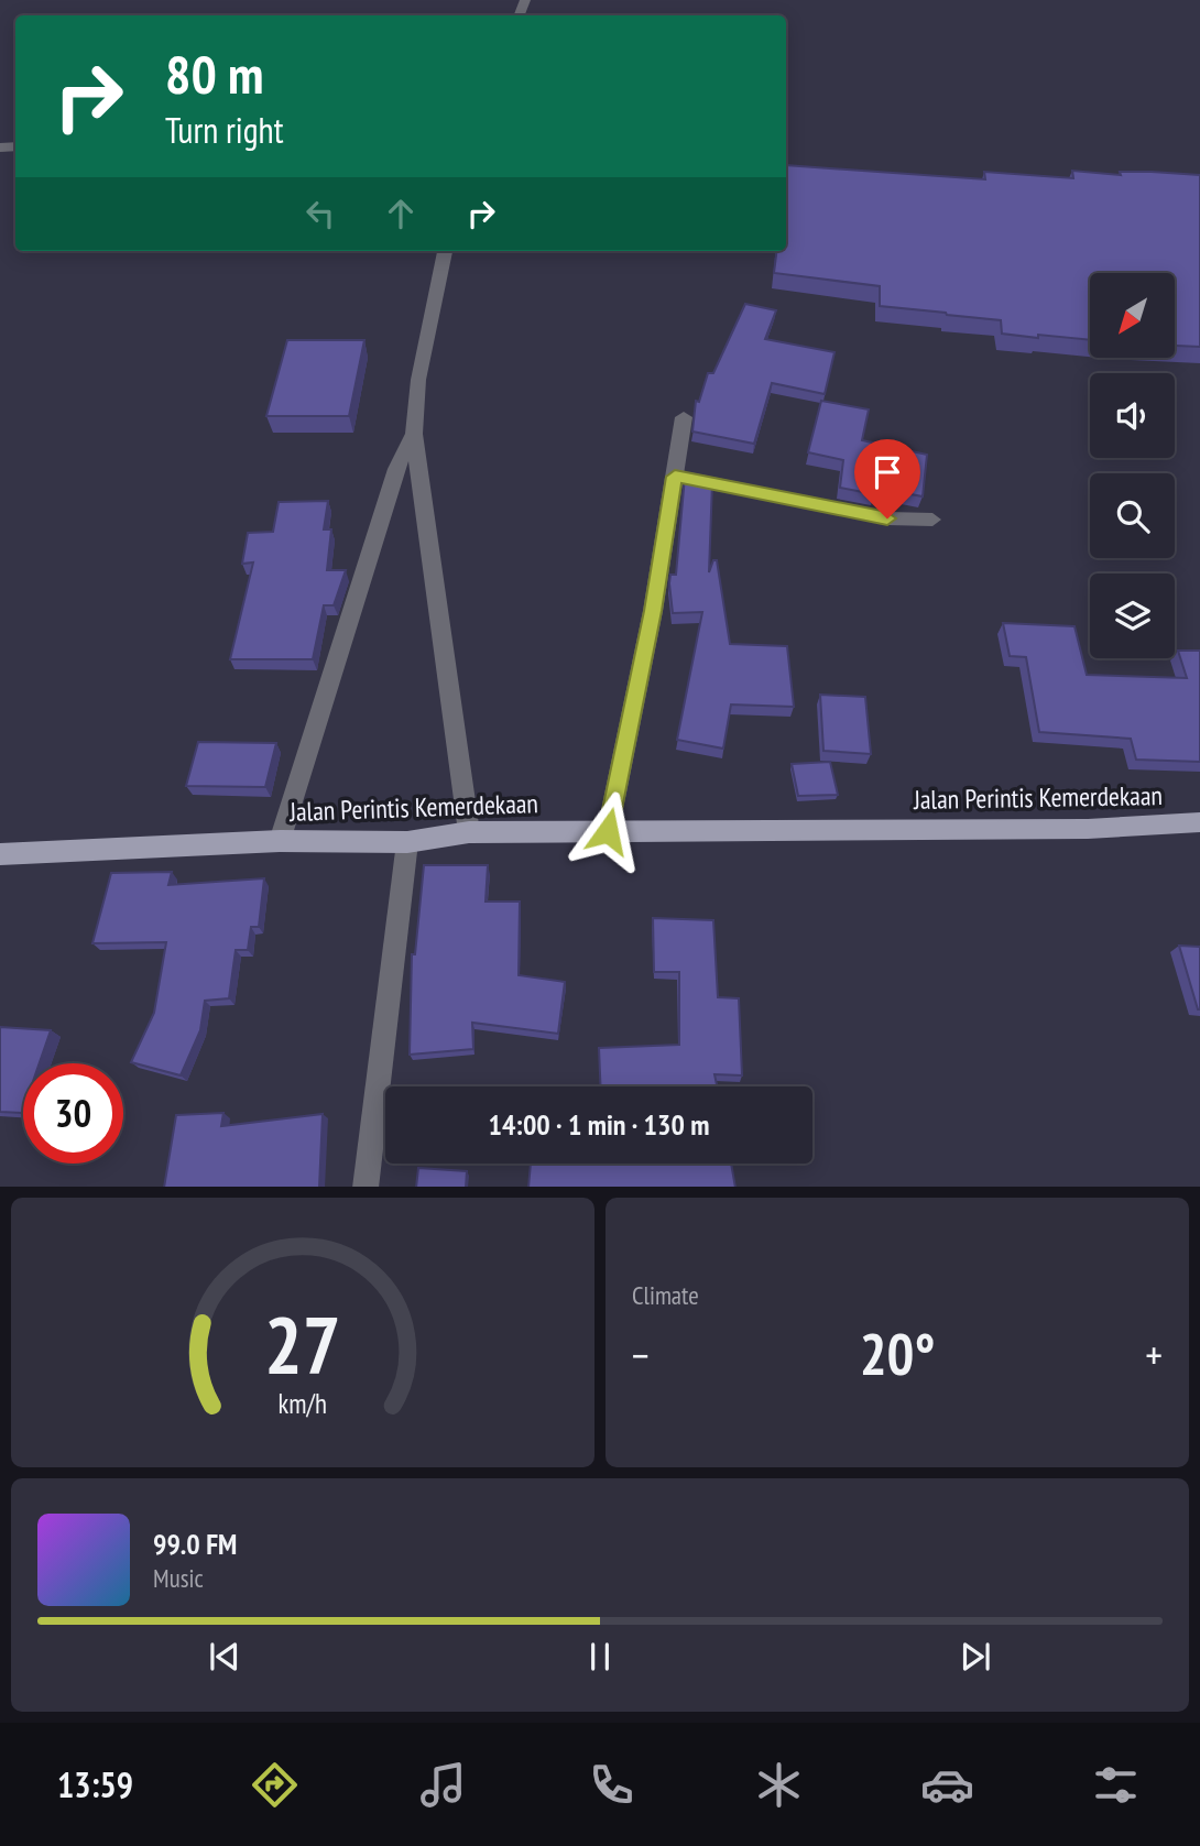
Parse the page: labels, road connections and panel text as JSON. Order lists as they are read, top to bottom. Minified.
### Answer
{"streets":{"main road":["Jalan Perintis Kemerdekaan"]},"north":"bottom left","page":{"turn":["80 m","Turn right"],"limit":"30","trip":"14:00 · 1 min · 130 m","tile":"Climate","heat":["−","20°","+"],"song":["99.0 FM","Music"],"tabs":"13:59","gauge":["27","km/h"]}}
